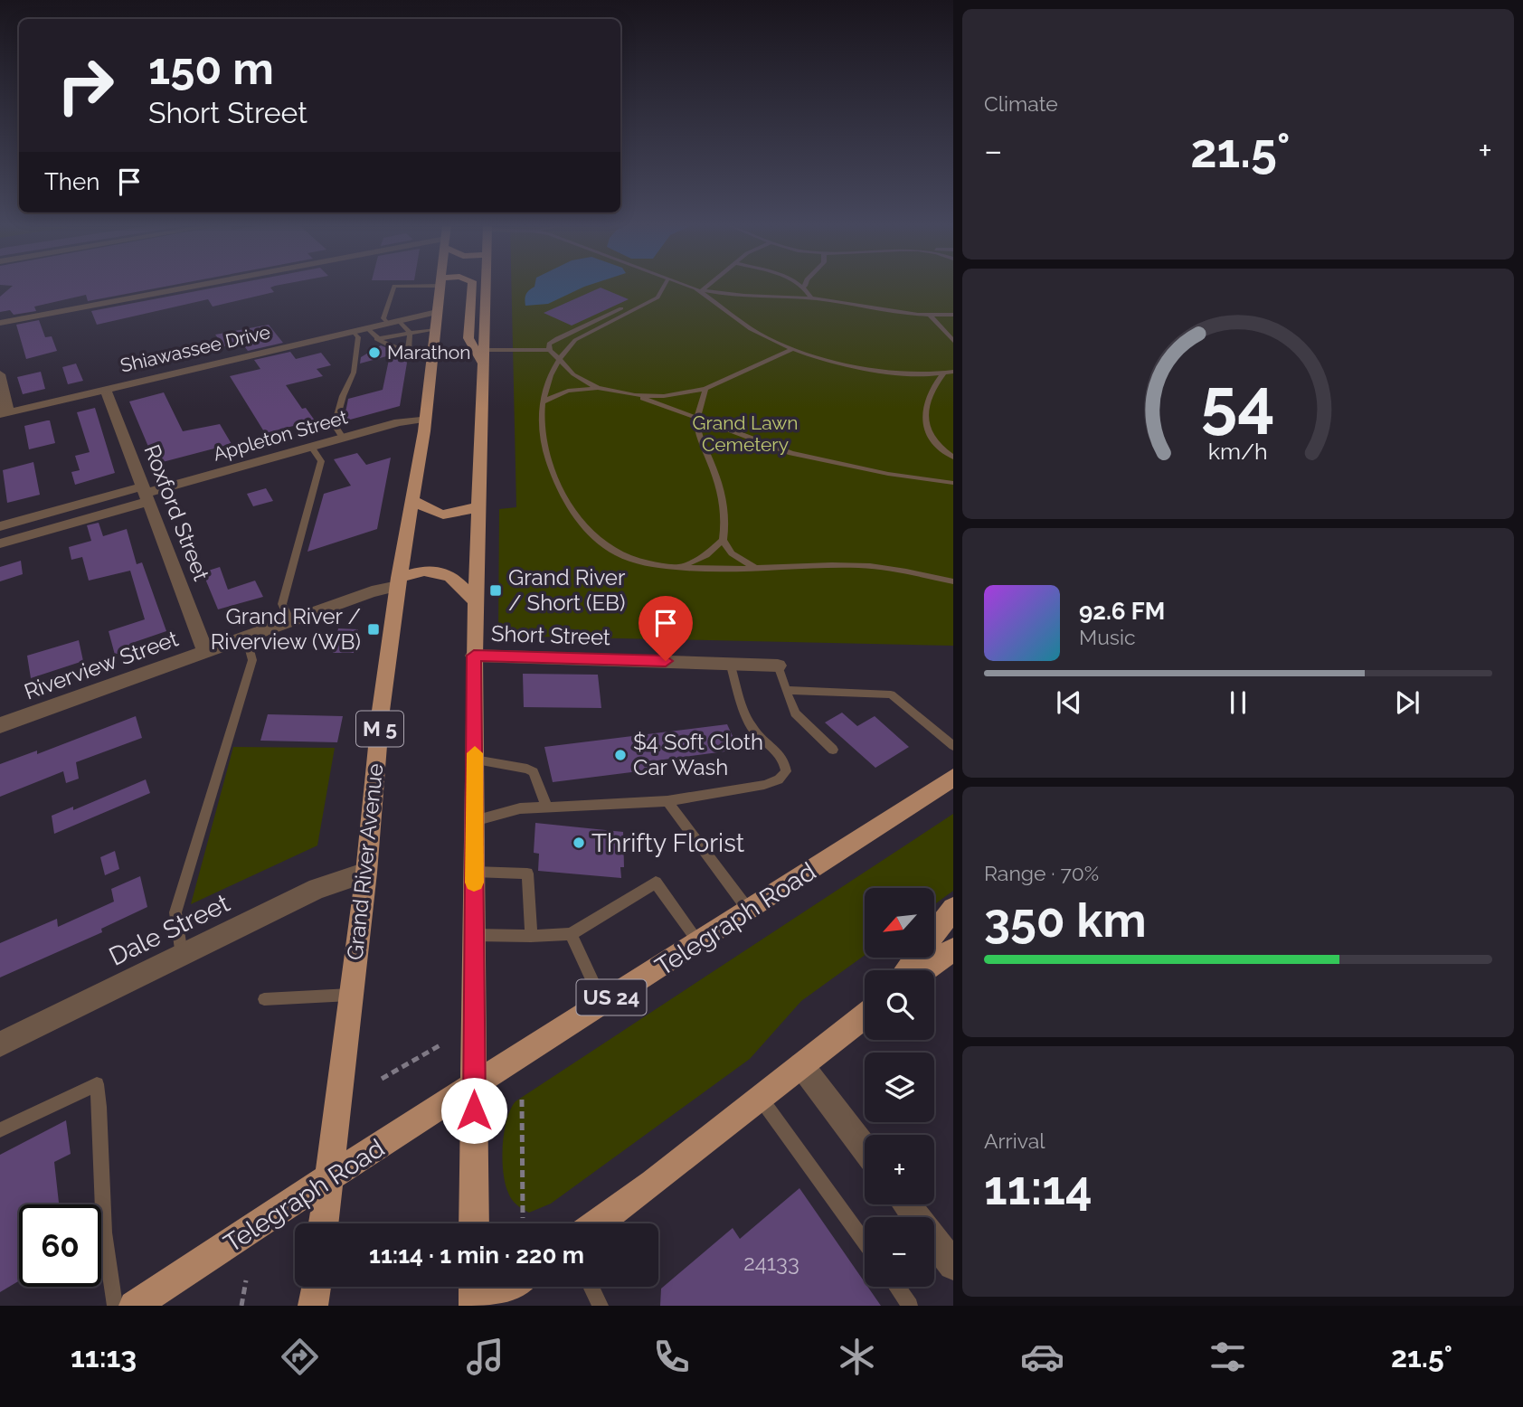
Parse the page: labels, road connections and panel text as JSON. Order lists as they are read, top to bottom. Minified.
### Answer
{"streets":{"main road":["M 5","Grand River Avenue","Telegraph Road","US 24"],"street":["Shiawassee Drive","Appleton Street","Roxford Street","Short Street","Riverview Street","Dale Street"]},"crossings":[["Shiawassee Drive","Roxford Street"],["Shiawassee Drive","Grand River Avenue"],["Appleton Street","Roxford Street"],["Appleton Street","Grand River Avenue"],["Roxford Street","Riverview Street"],["Riverview Street","Grand River Avenue"],["Grand River Avenue","Telegraph Road"],["Grand River Avenue","Dale Street"]],"parks":["Grand Lawn Cemetery"],"places":{"other":["Marathon","$4 Soft Cloth Car Wash","Thrifty Florist"],"transit":["Grand River / Short (EB)","Grand River / Riverview (WB)"]},"house_numbers":["24133"],"north":"bottom left","page":{"tile":["Climate",["Range · 70%","350 km"],["Arrival","11:14"]],"turn":["150 m","Short Street"],"heat":["−","21.5°","+"],"then":"Then","song":["92.6 FM","Music"],"map_buttons":["+","−"],"limit":"60","trip":"11:14 · 1 min · 220 m","tabs":["11:13","21.5°"],"gauge":["54","km/h"]}}
